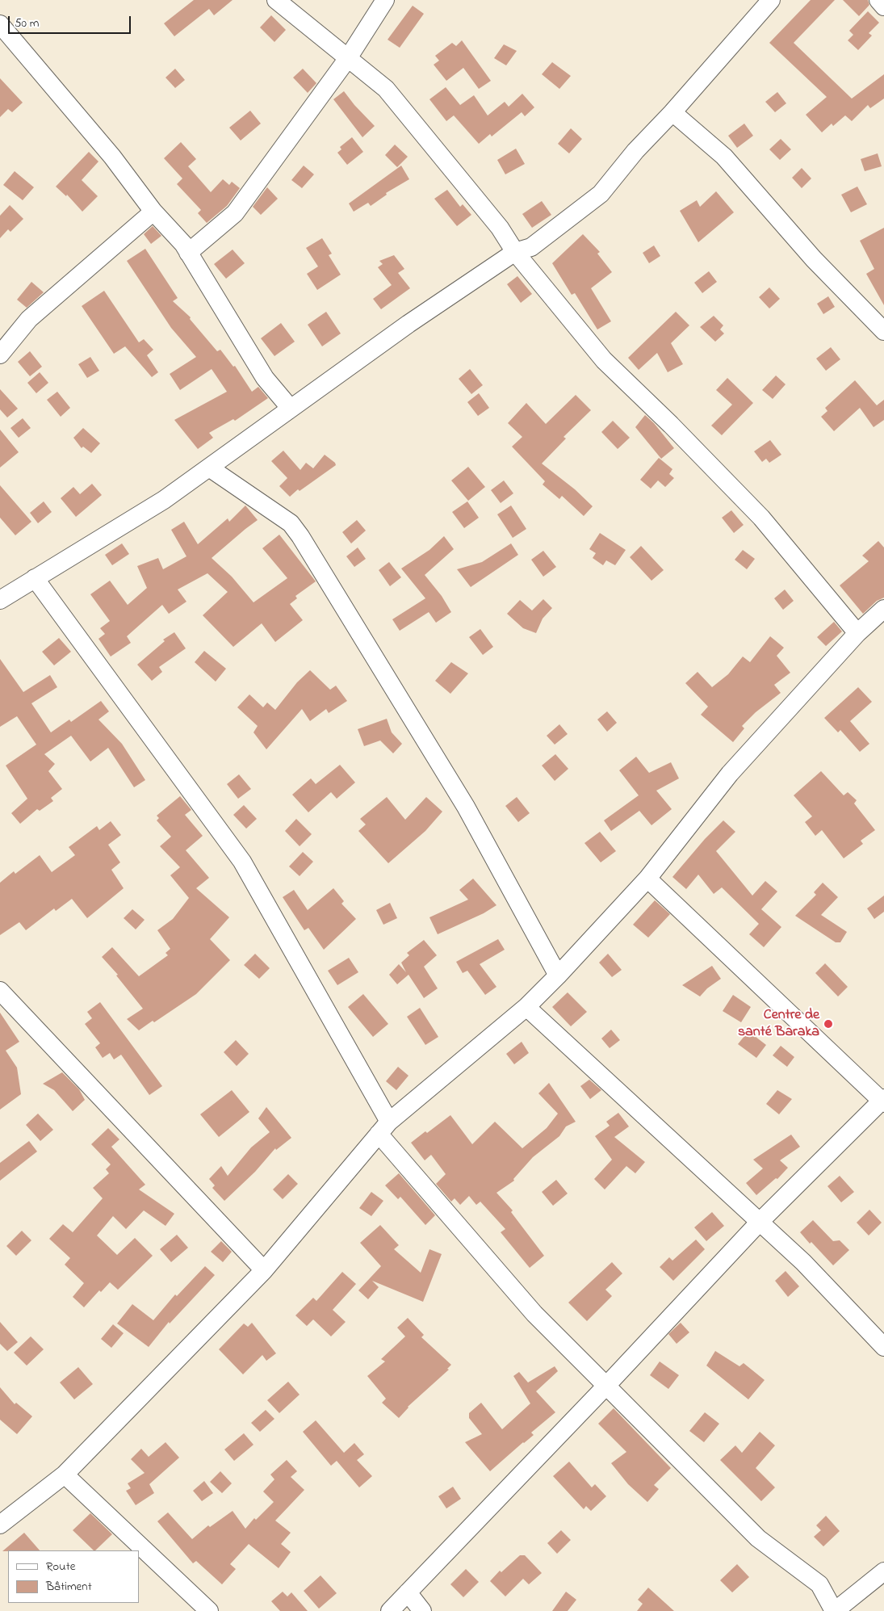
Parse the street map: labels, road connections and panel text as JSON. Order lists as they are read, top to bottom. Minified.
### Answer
{"places":["Centre de santé Baraka"],"legend":["Route","Bâtiment"],"scale_bar":"50 m"}
